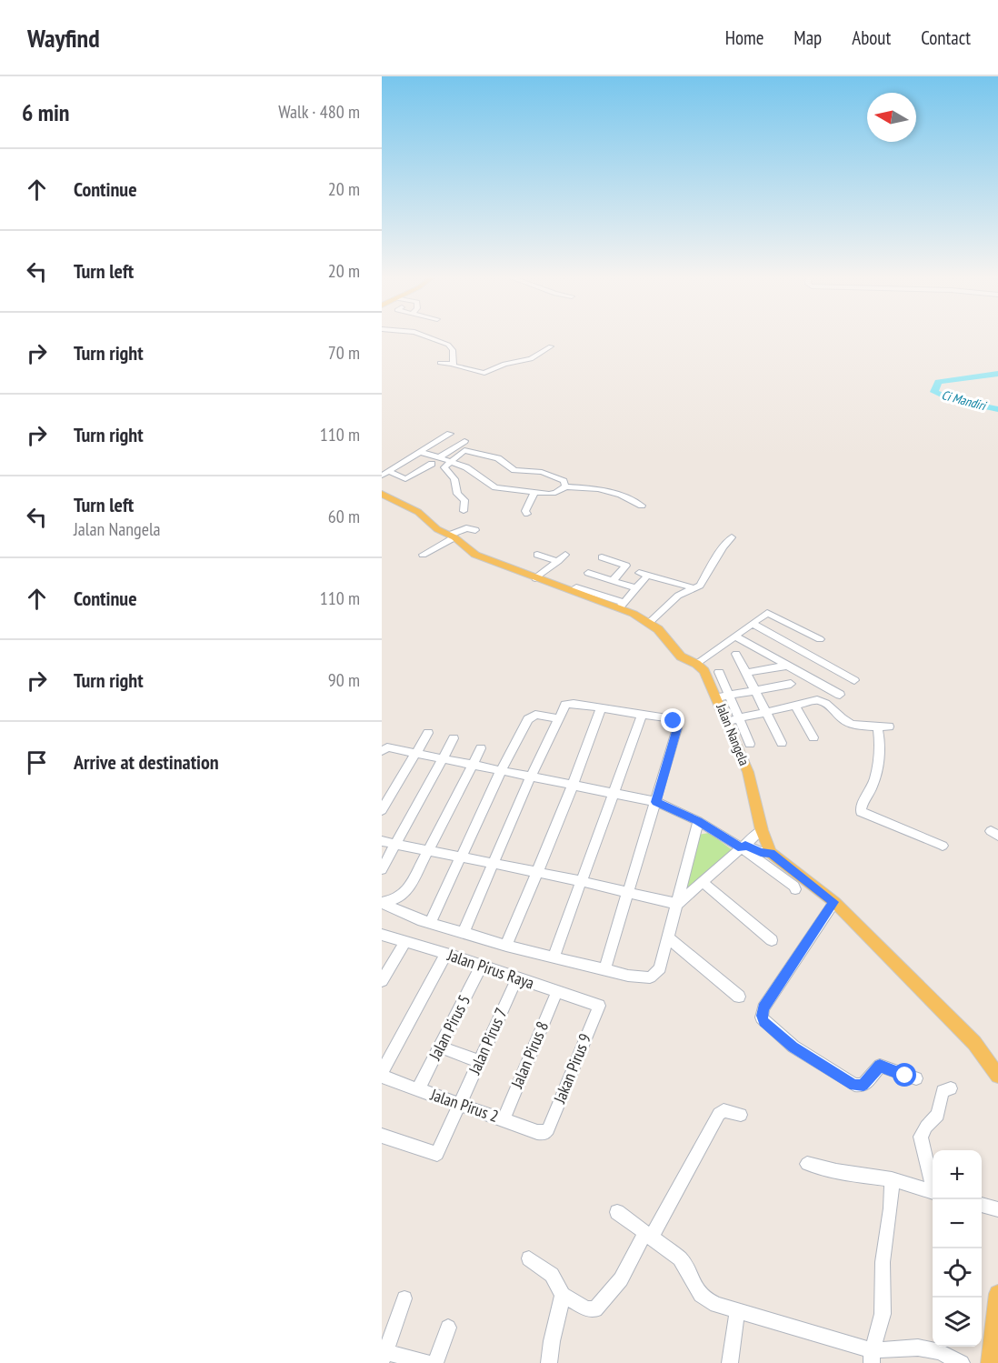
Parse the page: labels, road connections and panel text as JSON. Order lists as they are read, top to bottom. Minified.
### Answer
{"streets":{"main road":["Jalan Nangela"],"street":["Jalan Pirus Raya","Jalan Pirus 5","Jalan Pirus 7","Jalan Pirus 8","Jakan Pirus 9","Jalan Pirus 2"]},"crossings":[["Jalan Pirus Raya","Jalan Pirus 5"],["Jalan Pirus Raya","Jalan Pirus 7"],["Jalan Pirus Raya","Jalan Pirus 8"],["Jalan Pirus Raya","Jakan Pirus 9"],["Jalan Pirus 5","Jalan Pirus 2"],["Jalan Pirus 7","Jalan Pirus 2"],["Jalan Pirus 8","Jalan Pirus 2"],["Jakan Pirus 9","Jalan Pirus 2"]],"water":["Ci Mandiri"],"north":"left","page":{"header":"Wayfind","nav":["Home","Map","About","Contact"],"heading":["6 min","Walk · 480 m"],"list":[["Continue","20 m"],["Turn left","20 m"],["Turn right","70 m"],["Turn right","110 m"],["Turn left","Jalan Nangela","60 m"],["Continue","110 m"],["Turn right","90 m"],"Arrive at destination"],"map_buttons":["+","−"]}}
